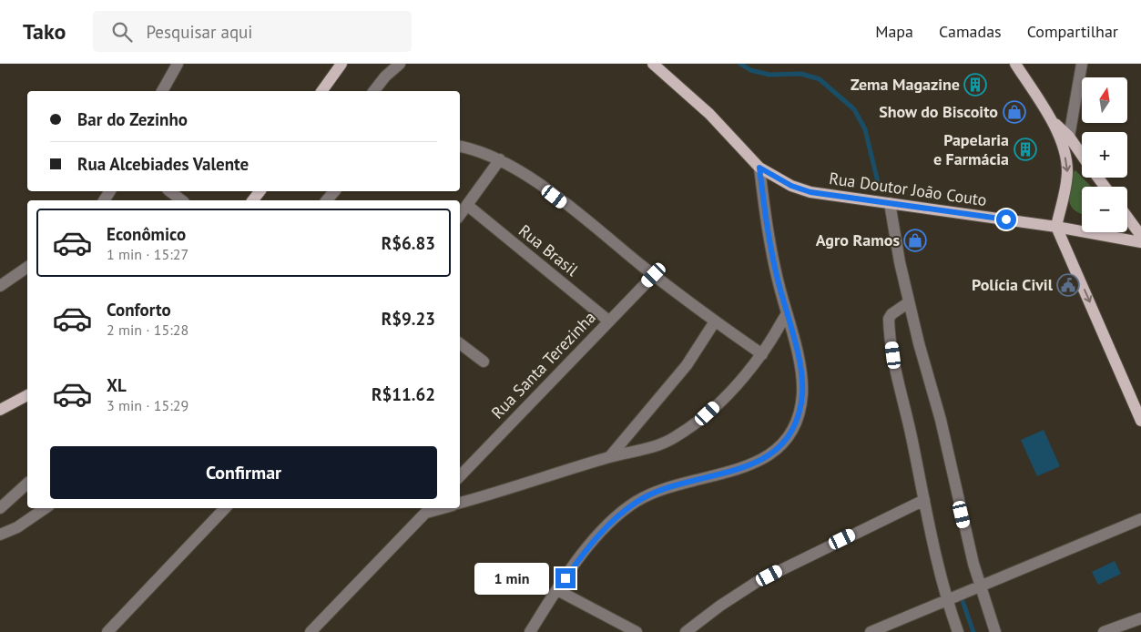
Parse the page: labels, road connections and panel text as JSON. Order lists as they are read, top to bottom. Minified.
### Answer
{"streets":{"main road":["Rua Doutor João Couto"],"street":["Rua Brasil","Rua Santa Terezinha"]},"crossings":[["Rua Brasil","Rua Santa Terezinha"]],"places":{"building":["Zema Magazine","Papelaria e Farmácia"],"shop":["Show do Biscoito","Agro Ramos"],"public building":["Polícia Civil"]},"north":"top","page":{"header":"Tako","search":"Pesquisar aqui","nav":["Mapa","Camadas","Compartilhar"],"map_buttons":["+","−"],"banner":["Bar do Zezinho","Rua Alcebiades Valente"],"list":[{"name":"Econômico","note":"1 min · 15:27","value":"R$6.83"},{"name":"Conforto","note":"2 min · 15:28","value":"R$9.23"},{"name":"XL","note":"3 min · 15:29","value":"R$11.62"}],"buttons":"Confirmar","bubble":"1 min"}}
